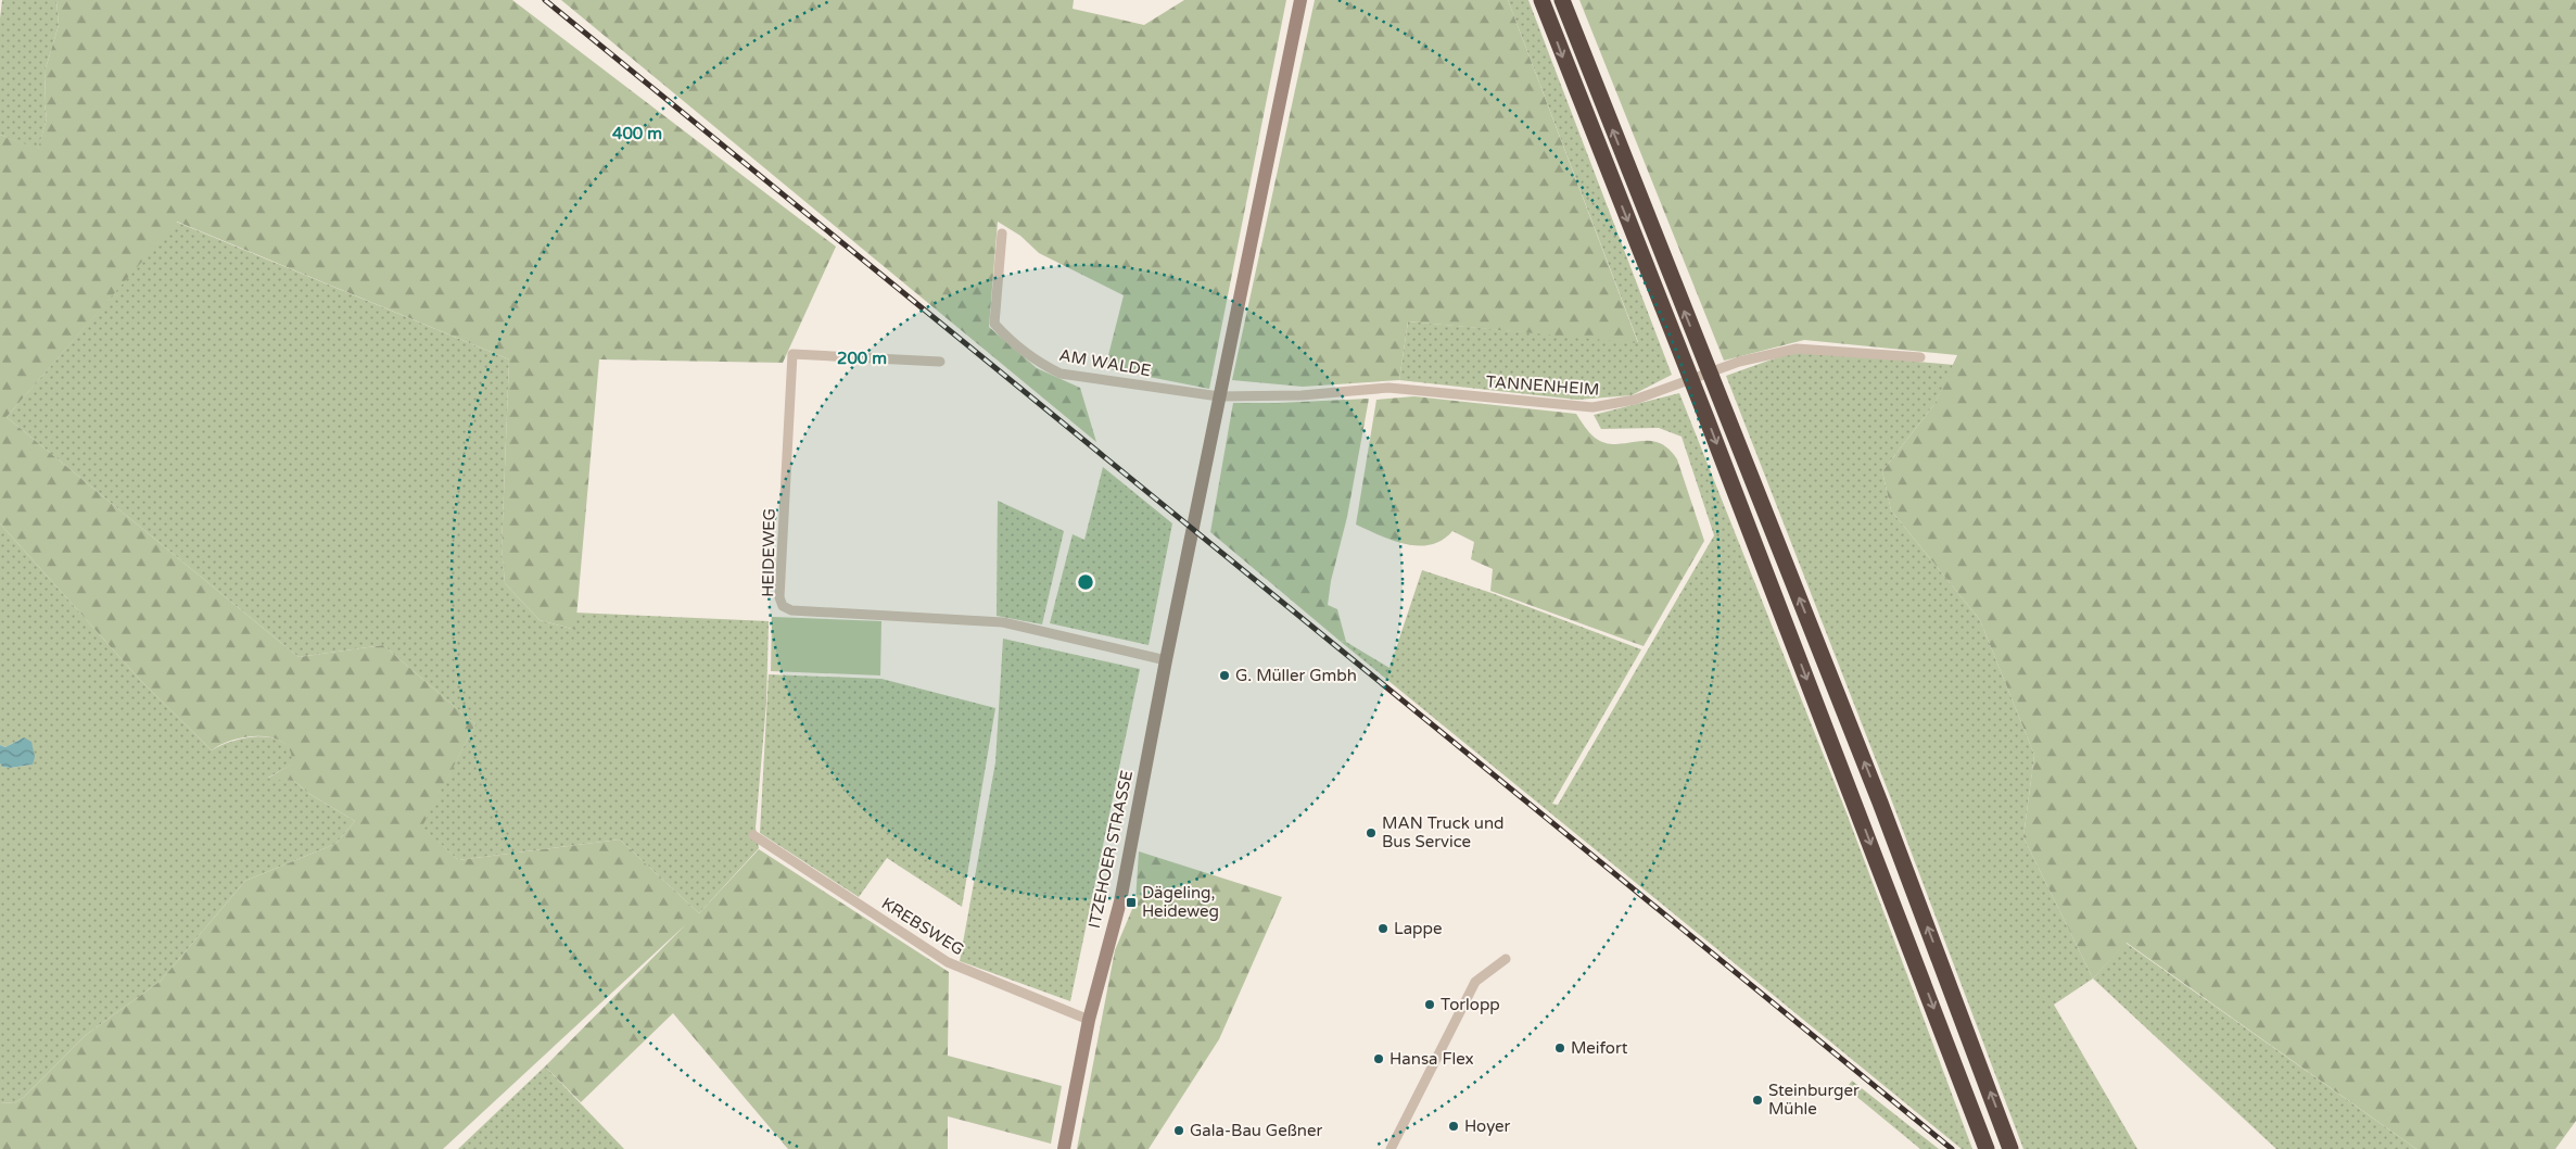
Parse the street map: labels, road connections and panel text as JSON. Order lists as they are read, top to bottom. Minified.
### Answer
{"streets":{"main road":["ITZEHOER STRASSE"],"street":["AM WALDE","TANNENHEIM","HEIDEWEG","KREBSWEG"]},"crossings":[["AM WALDE","TANNENHEIM"],["AM WALDE","ITZEHOER STRASSE"],["TANNENHEIM","ITZEHOER STRASSE"],["HEIDEWEG","ITZEHOER STRASSE"],["ITZEHOER STRASSE","KREBSWEG"]],"places":{"other":["G. Müller Gmbh","MAN Truck und Bus Service","Lappe","Torlopp","Meifort","Hansa Flex","Steinburger Mühle","Hoyer","Gala-Bau Geßner"],"transit":["Dägeling, Heideweg"]},"rings":["400 m","200 m"]}
